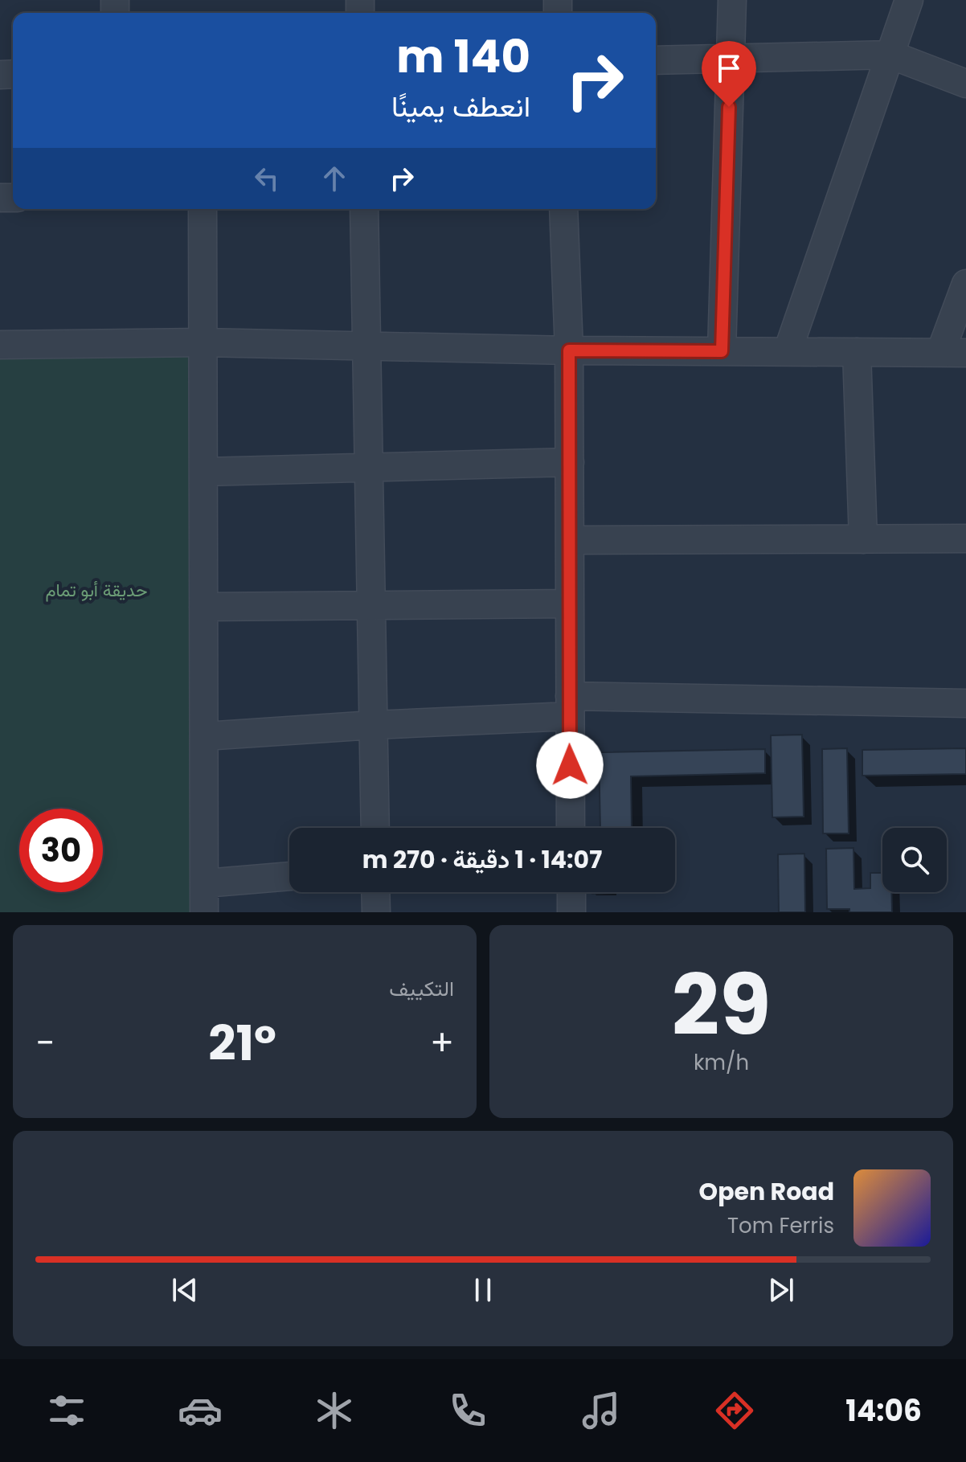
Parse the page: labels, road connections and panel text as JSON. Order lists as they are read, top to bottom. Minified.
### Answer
{"parks":["حديقة أبو تمام"],"page":{"turn":["140 m","انعطف يمينًا"],"limit":"30","trip":"14:07 · 1 دقيقة · 270 m","tile":[["29","km/h"],"التكييف"],"heat":["−","21°","+"],"song":["Open Road","Tom Ferris"],"tabs":"14:06"}}
